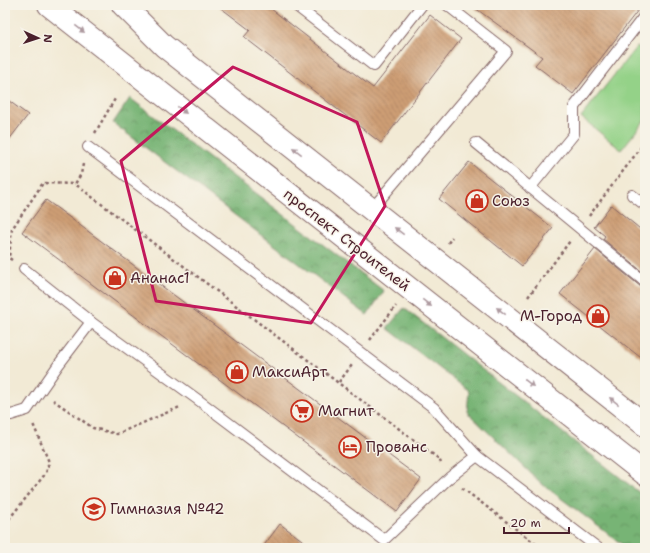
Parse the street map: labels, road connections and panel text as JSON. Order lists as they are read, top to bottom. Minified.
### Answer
{"streets":{"main road":["проспект Строителей"]},"places":{"shop":["Союз","Ананас1","М-Город","МаксиАрт"],"supermarket":["Магнит"],"hotel":["Прованс"],"school or university":["Гимназия №42"]},"scale_bar":"20 m","north":"right"}
